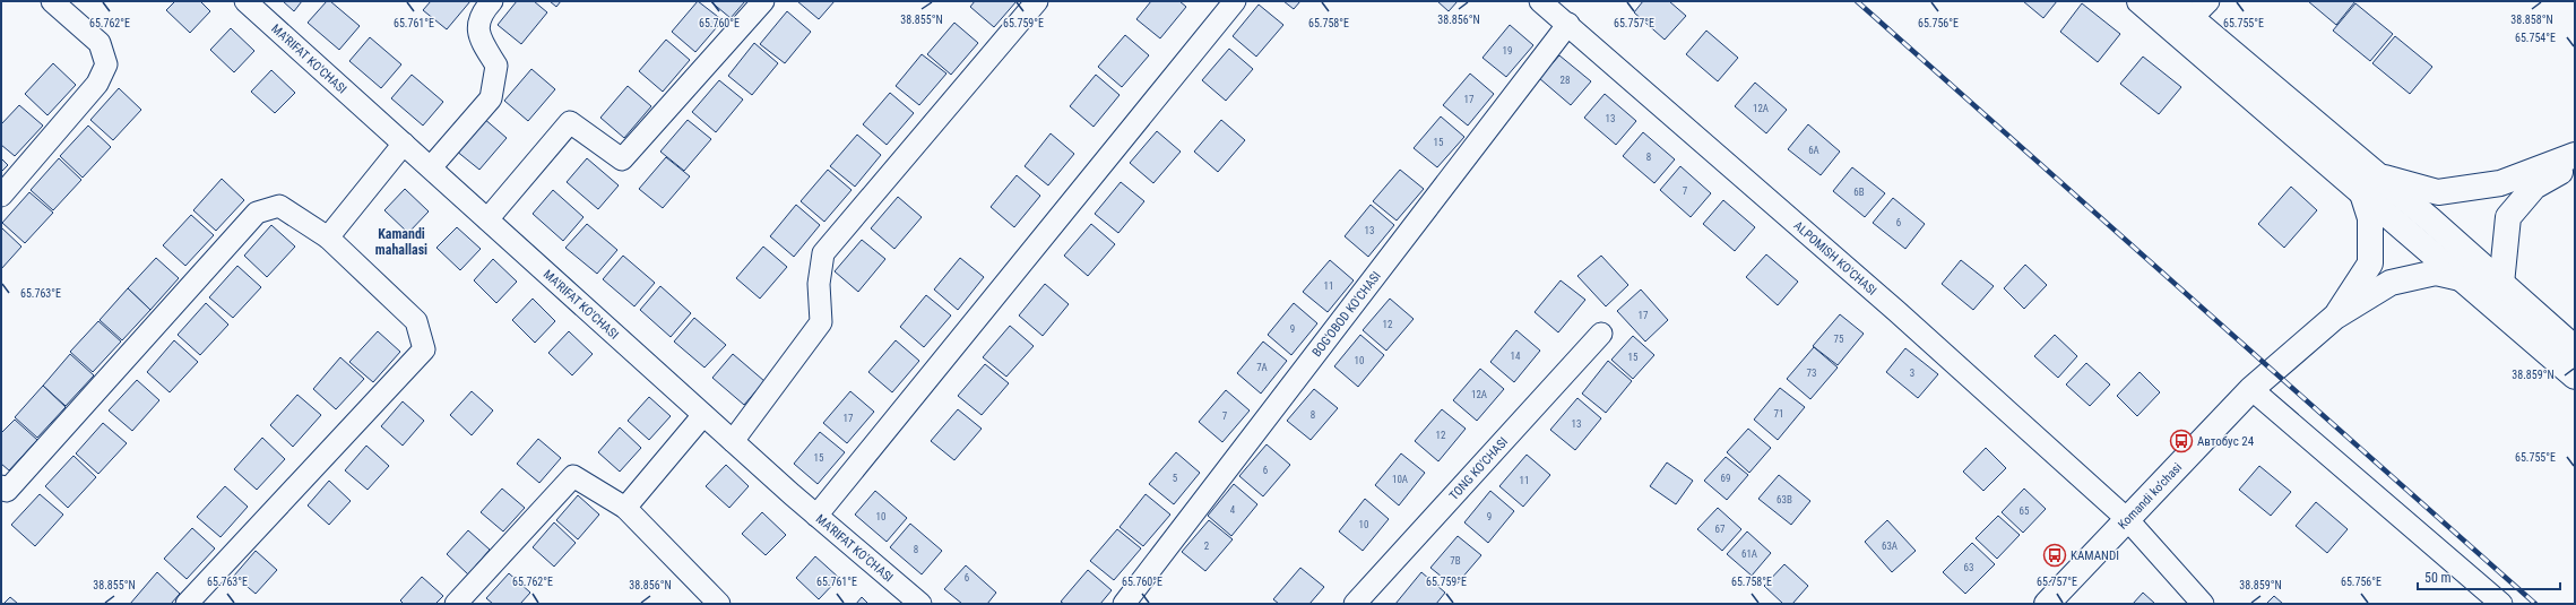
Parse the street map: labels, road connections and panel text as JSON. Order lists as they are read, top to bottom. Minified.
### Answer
{"streets":{"main road":["Komandi ko‘chasi"],"street":["MA'RIFAT KO'CHASI","ALPOMISH KO'CHASI","BOG'OBOD KO'CHASI","TONG KO'CHASI"]},"crossings":[["ALPOMISH KO'CHASI","BOG'OBOD KO'CHASI"],["ALPOMISH KO'CHASI","Komandi ko‘chasi"]],"districts":["Kamandi mahallasi"],"places":{"bus stop":["Автобус 24","KAMANDI"]},"house_numbers":["19","28","17","12A","13","15","6A","8","7","6B","6","13","11","17","12","9","75","14","15","10","7A","73","3","12A","71","8","7","17","13","12","15","6","5","69","10A","11","63B","4","65","10","9","10","67","2","63A","8","61A","7B","63","6"],"scale_bar":"50 m","coordinates":["38.855°N","38.856°N","38.858°N","65.762°E","65.761°E","65.760°E","65.759°E","65.758°E","65.757°E","65.756°E","65.755°E","65.754°E","65.763°E","38.859°N"]}
